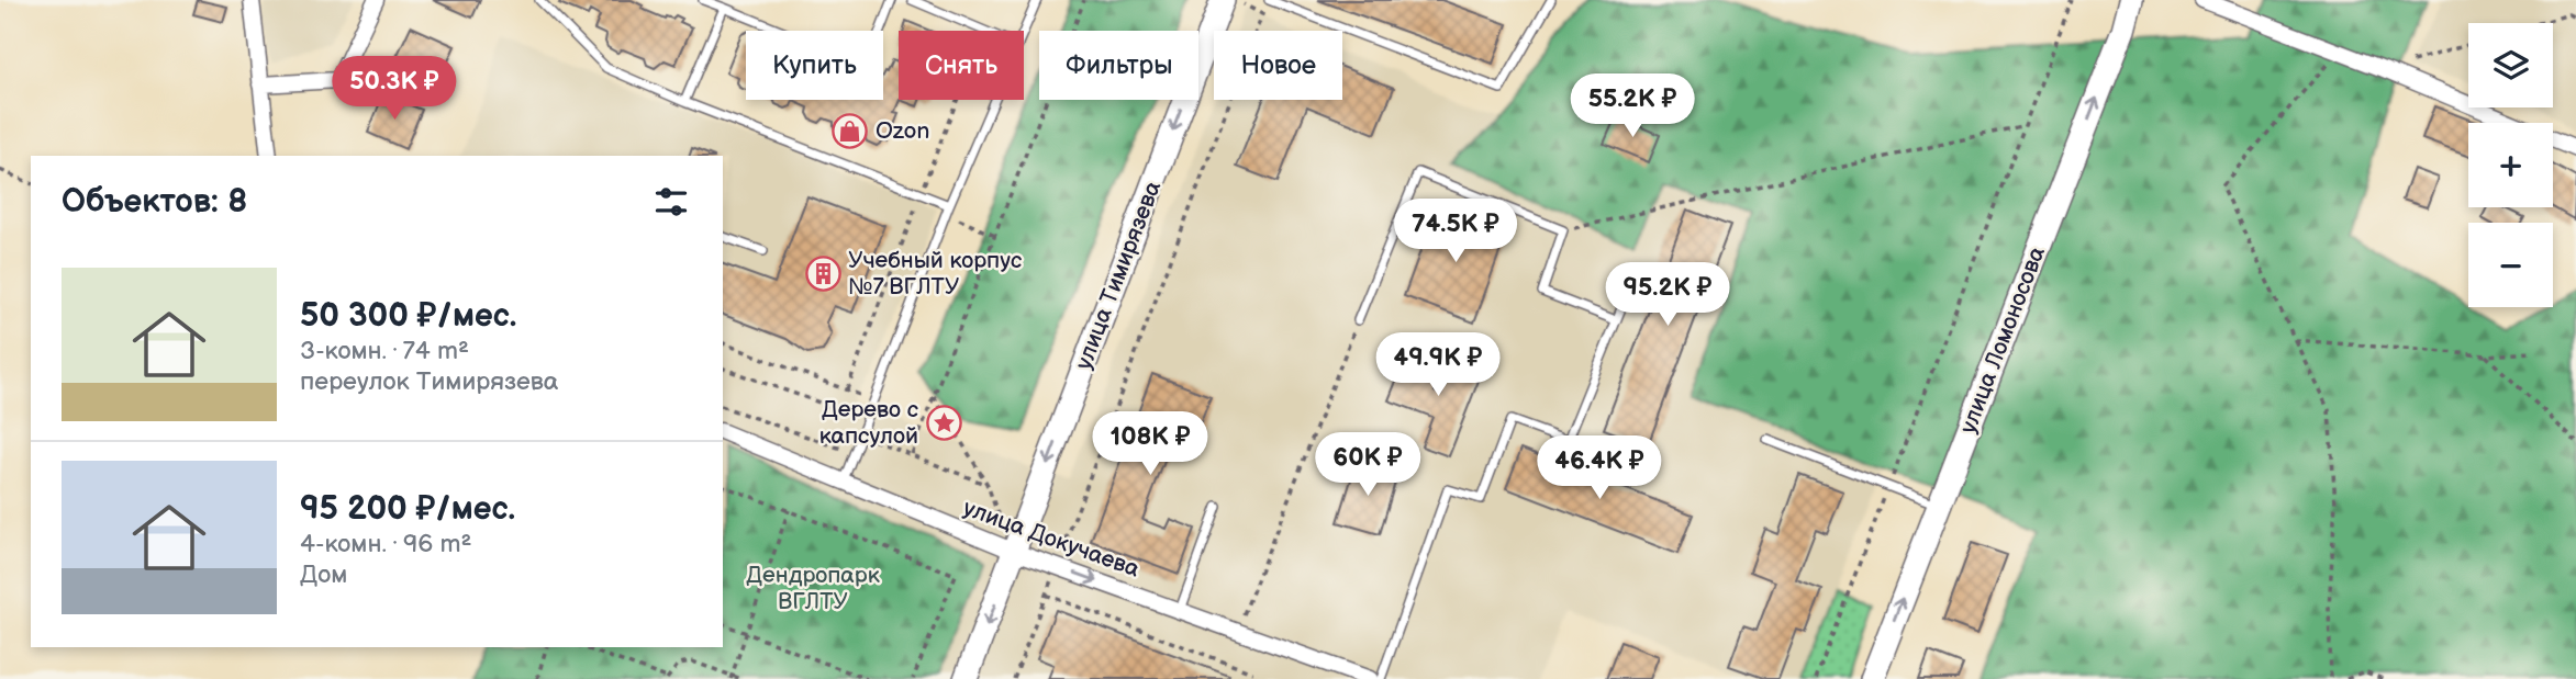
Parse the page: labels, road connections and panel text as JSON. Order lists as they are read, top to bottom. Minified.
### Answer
{"streets":{"main road":["улица Тимирязева","улица Ломоносова"],"street":["улица Докучаева"]},"crossings":[["улица Тимирязева","улица Докучаева"]],"one_way":["улица Тимирязева","улица Ломоносова"],"parks":["Дендропарк ВГЛТУ"],"places":{"shop":["Ozon"],"building":["Учебный корпус №7 ВГЛТУ"],"place":["Дерево с капсулой"]},"page":{"map_buttons":["+","−"],"chip":["Купить","Снять","Фильтры","Новое"],"price":["50.3K ₽","55.2K ₽","74.5K ₽","95.2K ₽","49.9K ₽","108K ₽","60K ₽","46.4K ₽"],"heading":"Объектов: 8","list":[{"name":"50 300 ₽/мес.","note":"3-комн. · 74 m² · переулок Тимирязева"},{"name":"95 200 ₽/мес.","note":"4-комн. · 96 m² · Дом"}]}}
